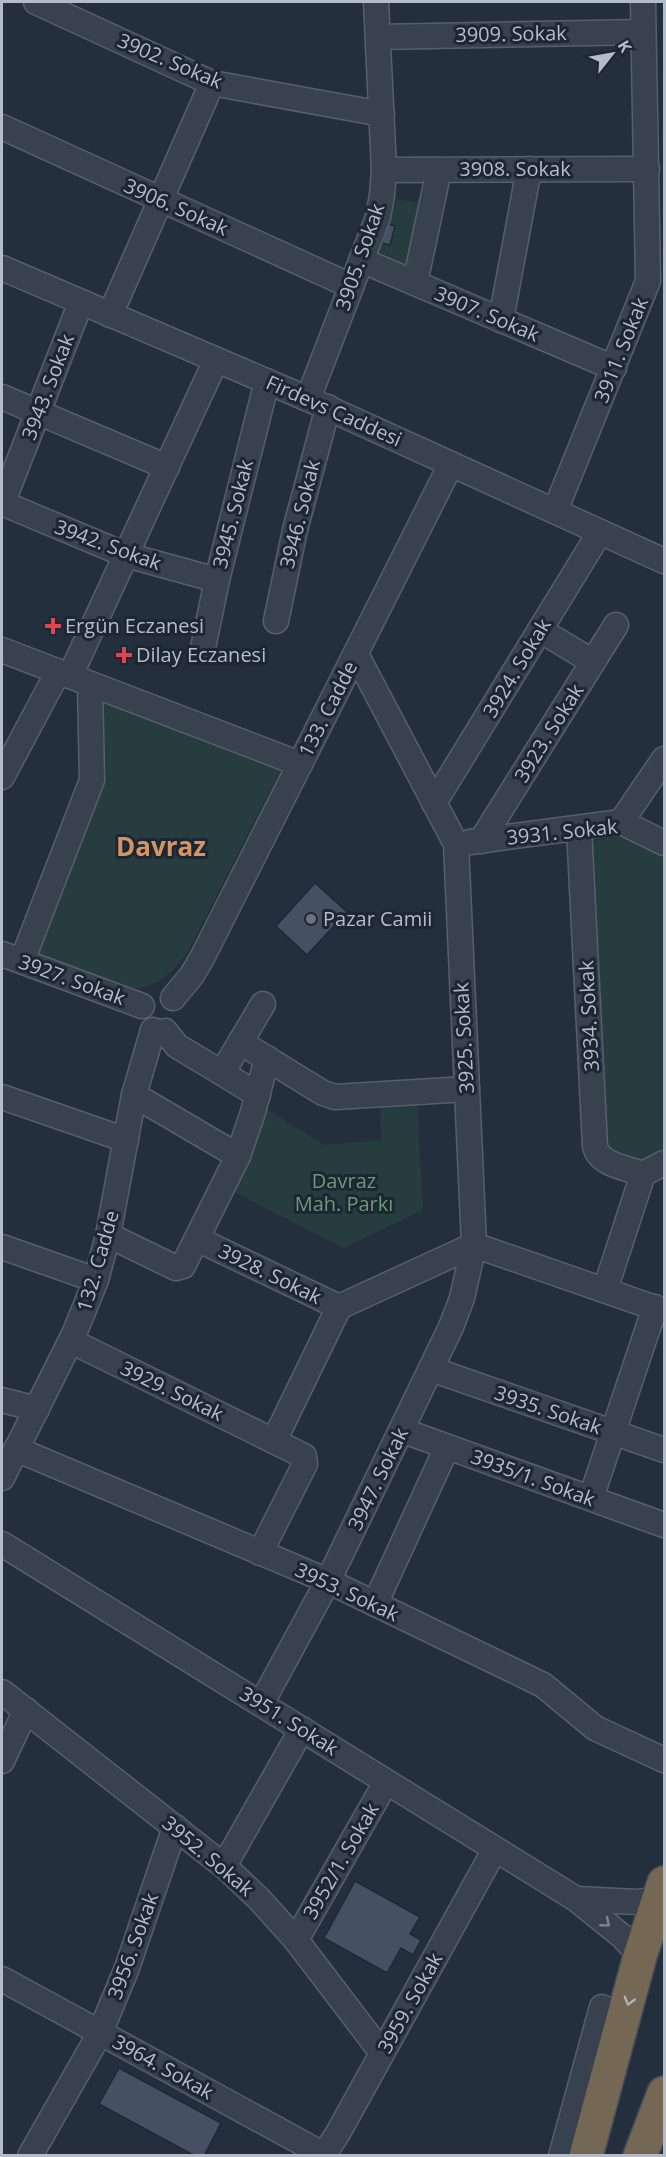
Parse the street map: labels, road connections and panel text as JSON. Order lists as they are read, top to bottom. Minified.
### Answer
{"streets":{"street":["3909. Sokak","3902. Sokak","3908. Sokak","3906. Sokak","3905. Sokak","3907. Sokak","3911. Sokak","3943. Sokak","Firdevs Caddesi","3945. Sokak","3946. Sokak","3942. Sokak","3924. Sokak","133. Cadde","3923. Sokak","3931. Sokak","3927. Sokak","3934. Sokak","3925. Sokak","132. Cadde","3928. Sokak","3929. Sokak","3935. Sokak","3935/1. Sokak","3947. Sokak","3953. Sokak","3951. Sokak","3952. Sokak","3952/1. Sokak","3956. Sokak","3959. Sokak","3964. Sokak"]},"crossings":[["3909. Sokak","3905. Sokak"],["3909. Sokak","3911. Sokak"],["3902. Sokak","3905. Sokak"],["3908. Sokak","3905. Sokak"],["3908. Sokak","3911. Sokak"],["3906. Sokak","3905. Sokak"],["3905. Sokak","3907. Sokak"],["3905. Sokak","Firdevs Caddesi"],["3905. Sokak","3946. Sokak"],["3907. Sokak","3911. Sokak"],["3911. Sokak","Firdevs Caddesi"],["3943. Sokak","Firdevs Caddesi"],["3943. Sokak","3942. Sokak"],["Firdevs Caddesi","3945. Sokak"],["Firdevs Caddesi","3946. Sokak"],["Firdevs Caddesi","3924. Sokak"],["Firdevs Caddesi","133. Cadde"],["3945. Sokak","3942. Sokak"],["3924. Sokak","3925. Sokak"],["133. Cadde","3925. Sokak"],["3923. Sokak","3931. Sokak"],["3931. Sokak","3934. Sokak"],["3931. Sokak","3925. Sokak"],["3927. Sokak","132. Cadde"],["3925. Sokak","3928. Sokak"],["3925. Sokak","3947. Sokak"],["132. Cadde","3928. Sokak"],["132. Cadde","3929. Sokak"],["132. Cadde","3953. Sokak"],["3928. Sokak","3947. Sokak"],["3929. Sokak","3953. Sokak"],["3935. Sokak","3947. Sokak"],["3935/1. Sokak","3947. Sokak"],["3947. Sokak","3953. Sokak"],["3947. Sokak","3951. Sokak"],["3951. Sokak","3952/1. Sokak"],["3951. Sokak","3959. Sokak"],["3952. Sokak","3952/1. Sokak"],["3952. Sokak","3956. Sokak"],["3952. Sokak","3959. Sokak"],["3956. Sokak","3964. Sokak"],["3959. Sokak","3964. Sokak"]],"districts":["Davraz"],"parks":["Davraz Mah. Parkı"],"places":{"health":["Ergün Eczanesi","Dilay Eczanesi"],"other":["Pazar Camii"]},"north":"top right"}
